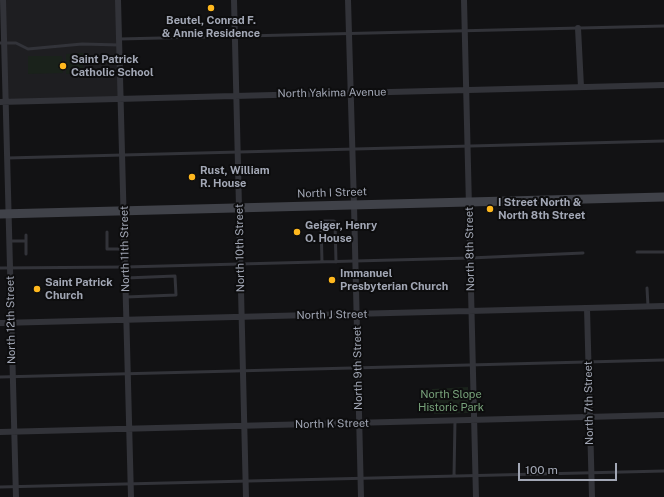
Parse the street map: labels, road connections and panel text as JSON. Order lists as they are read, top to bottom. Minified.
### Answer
{"streets":{"main road":["North I Street"],"street":["North Yakima Avenue","North 10th Street","North 11th Street","North 8th Street","North J Street","North 12th Street","North 9th Street","North 7th Street","North K Street"]},"crossings":[["North Yakima Avenue","North 10th Street"],["North Yakima Avenue","North 11th Street"],["North Yakima Avenue","North 8th Street"],["North Yakima Avenue","North 12th Street"],["North Yakima Avenue","North 9th Street"],["North I Street","North 10th Street"],["North I Street","North 11th Street"],["North I Street","North 8th Street"],["North I Street","North 12th Street"],["North I Street","North 9th Street"],["North 10th Street","North J Street"],["North 10th Street","North K Street"],["North 11th Street","North J Street"],["North 11th Street","North K Street"],["North 8th Street","North J Street"],["North 8th Street","North K Street"],["North J Street","North 12th Street"],["North J Street","North 9th Street"],["North J Street","North 7th Street"],["North 12th Street","North K Street"],["North 9th Street","North K Street"],["North 7th Street","North K Street"]],"parks":["North Slope Historic Park"],"places":["Beutel, Conrad F. & Annie Residence","Saint Patrick Catholic School","Rust, William R. House","I Street North & North 8th Street","Geiger, Henry O. House","Immanuel Presbyterian Church","Saint Patrick Church"],"scale_bar":"100 m"}
